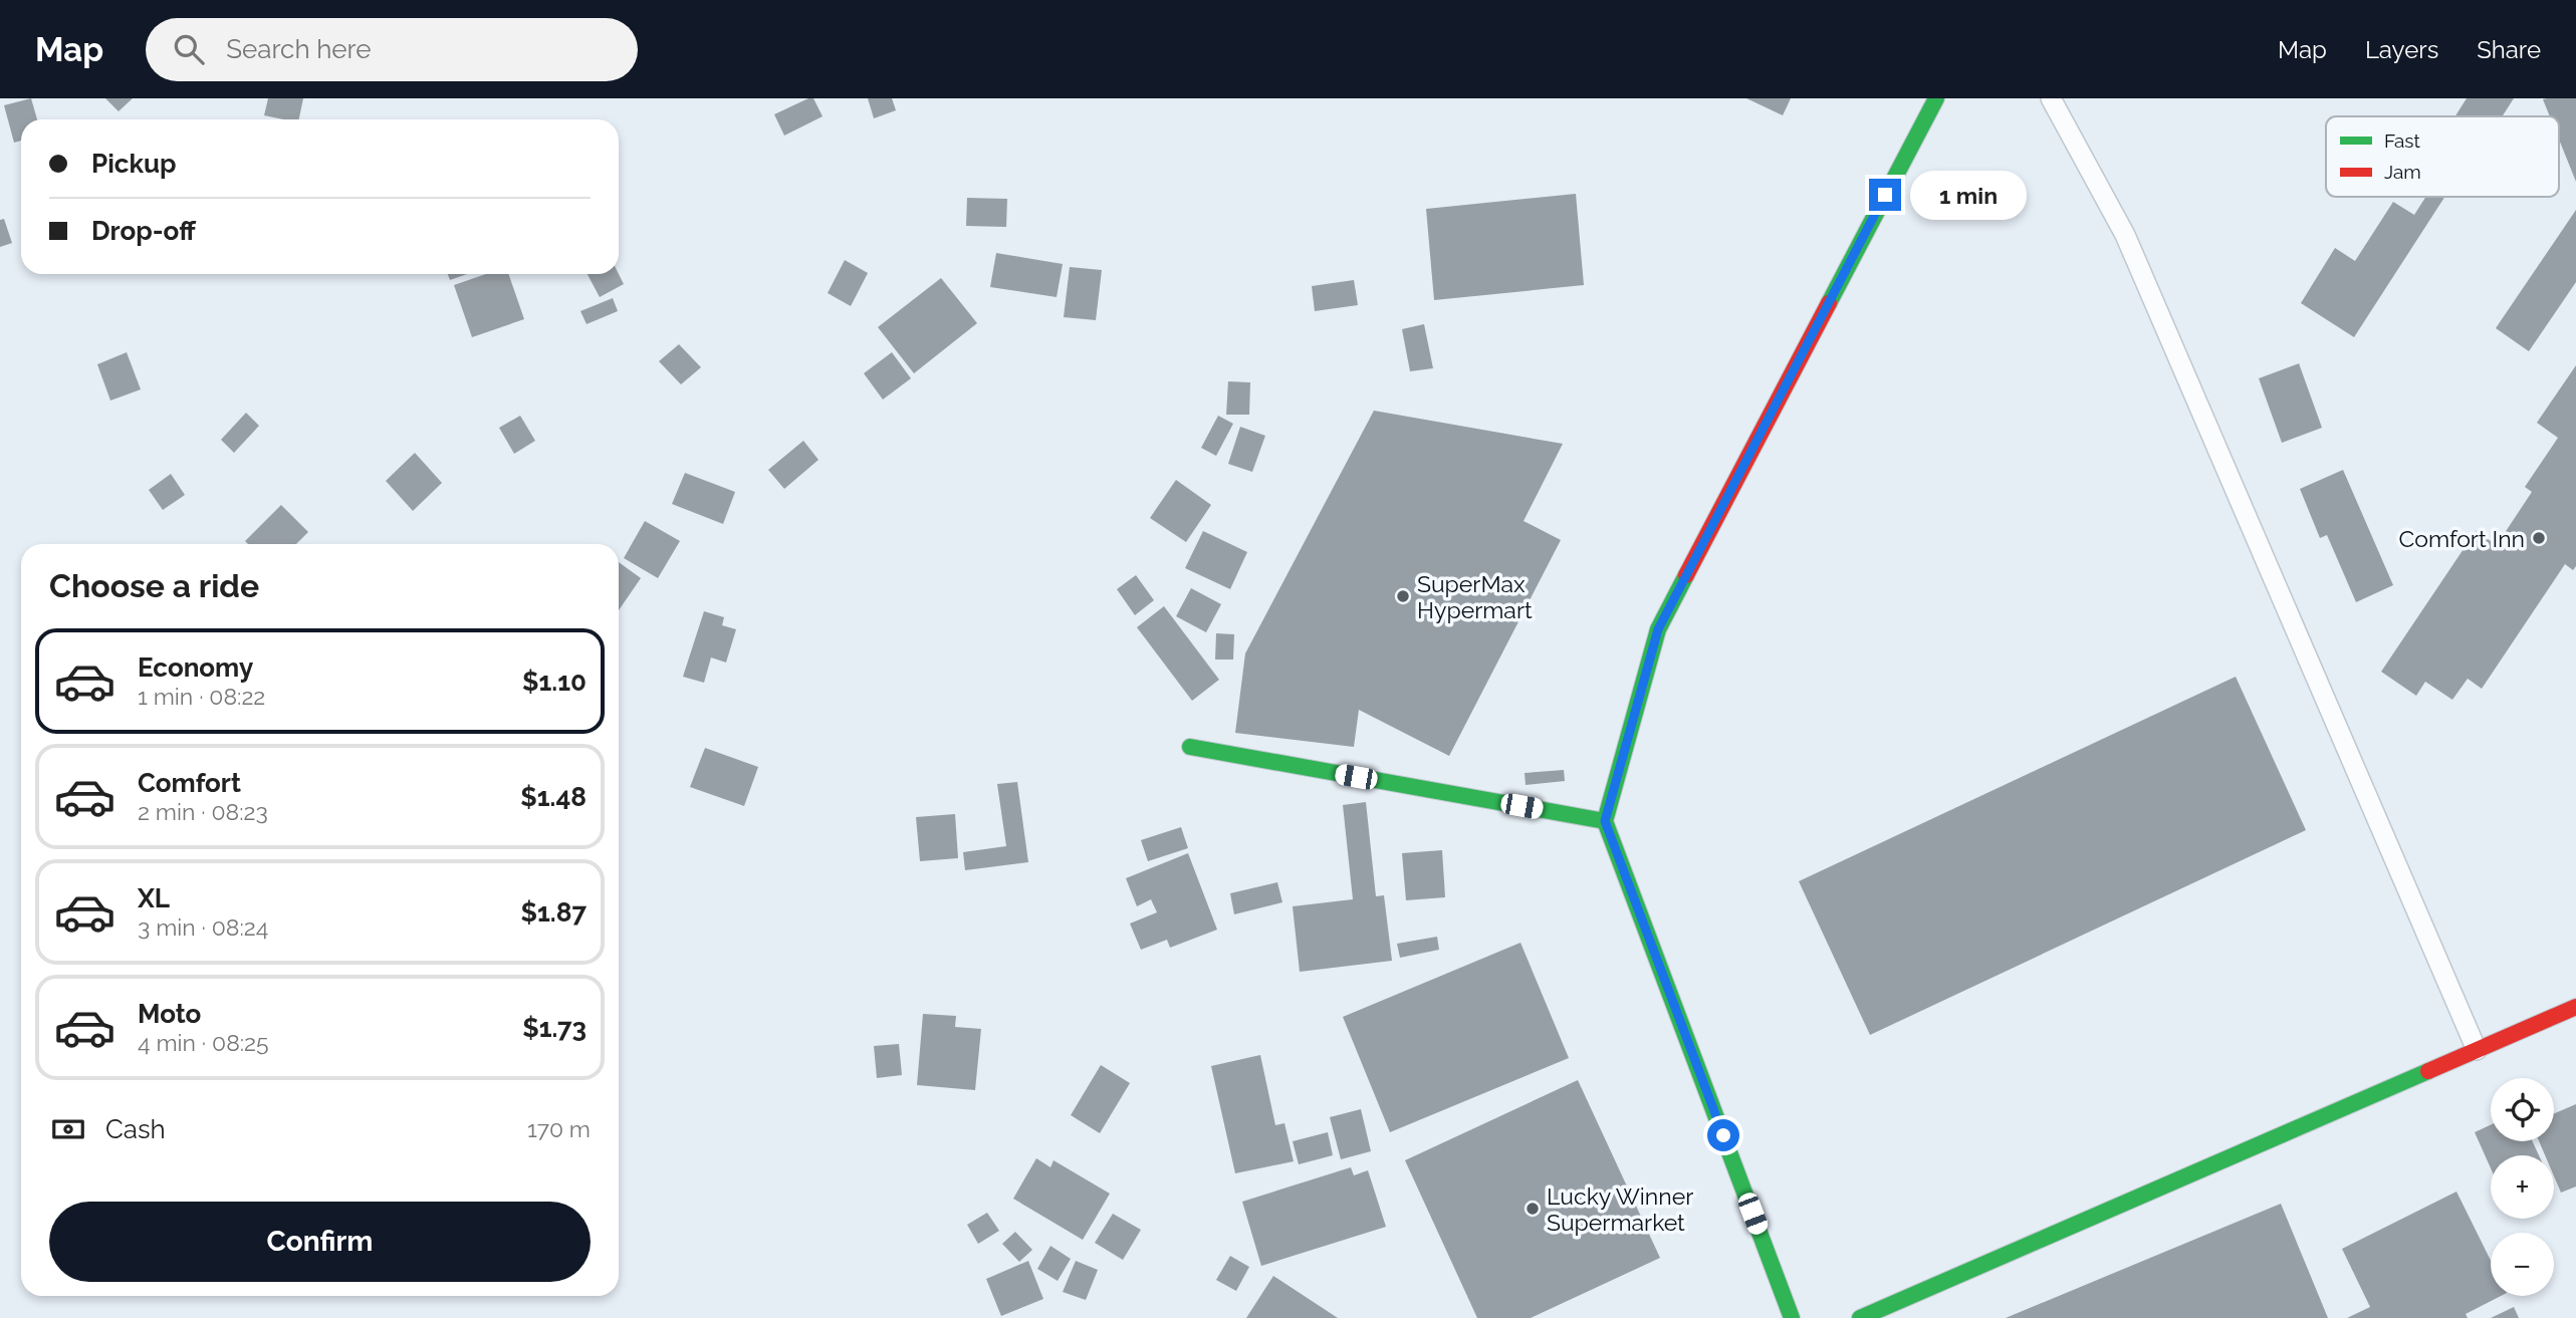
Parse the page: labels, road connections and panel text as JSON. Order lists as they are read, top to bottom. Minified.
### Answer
{"places":["Comfort Inn","SuperMax Hypermart","Lucky Winner Supermarket"],"legend":["Fast","Jam"],"page":{"header":"Map","search":"Search here","nav":["Map","Layers","Share"],"banner":["Pickup","Drop-off"],"bubble":"1 min","heading":"Choose a ride","list":[{"name":"Economy","note":"1 min · 08:22","value":"$1.10"},{"name":"Comfort","note":"2 min · 08:23","value":"$1.48"},{"name":"XL","note":"3 min · 08:24","value":"$1.87"},{"name":"Moto","note":"4 min · 08:25","value":"$1.73"}],"map_buttons":["+","−"],"pay":["Cash","170 m"],"buttons":"Confirm"}}
